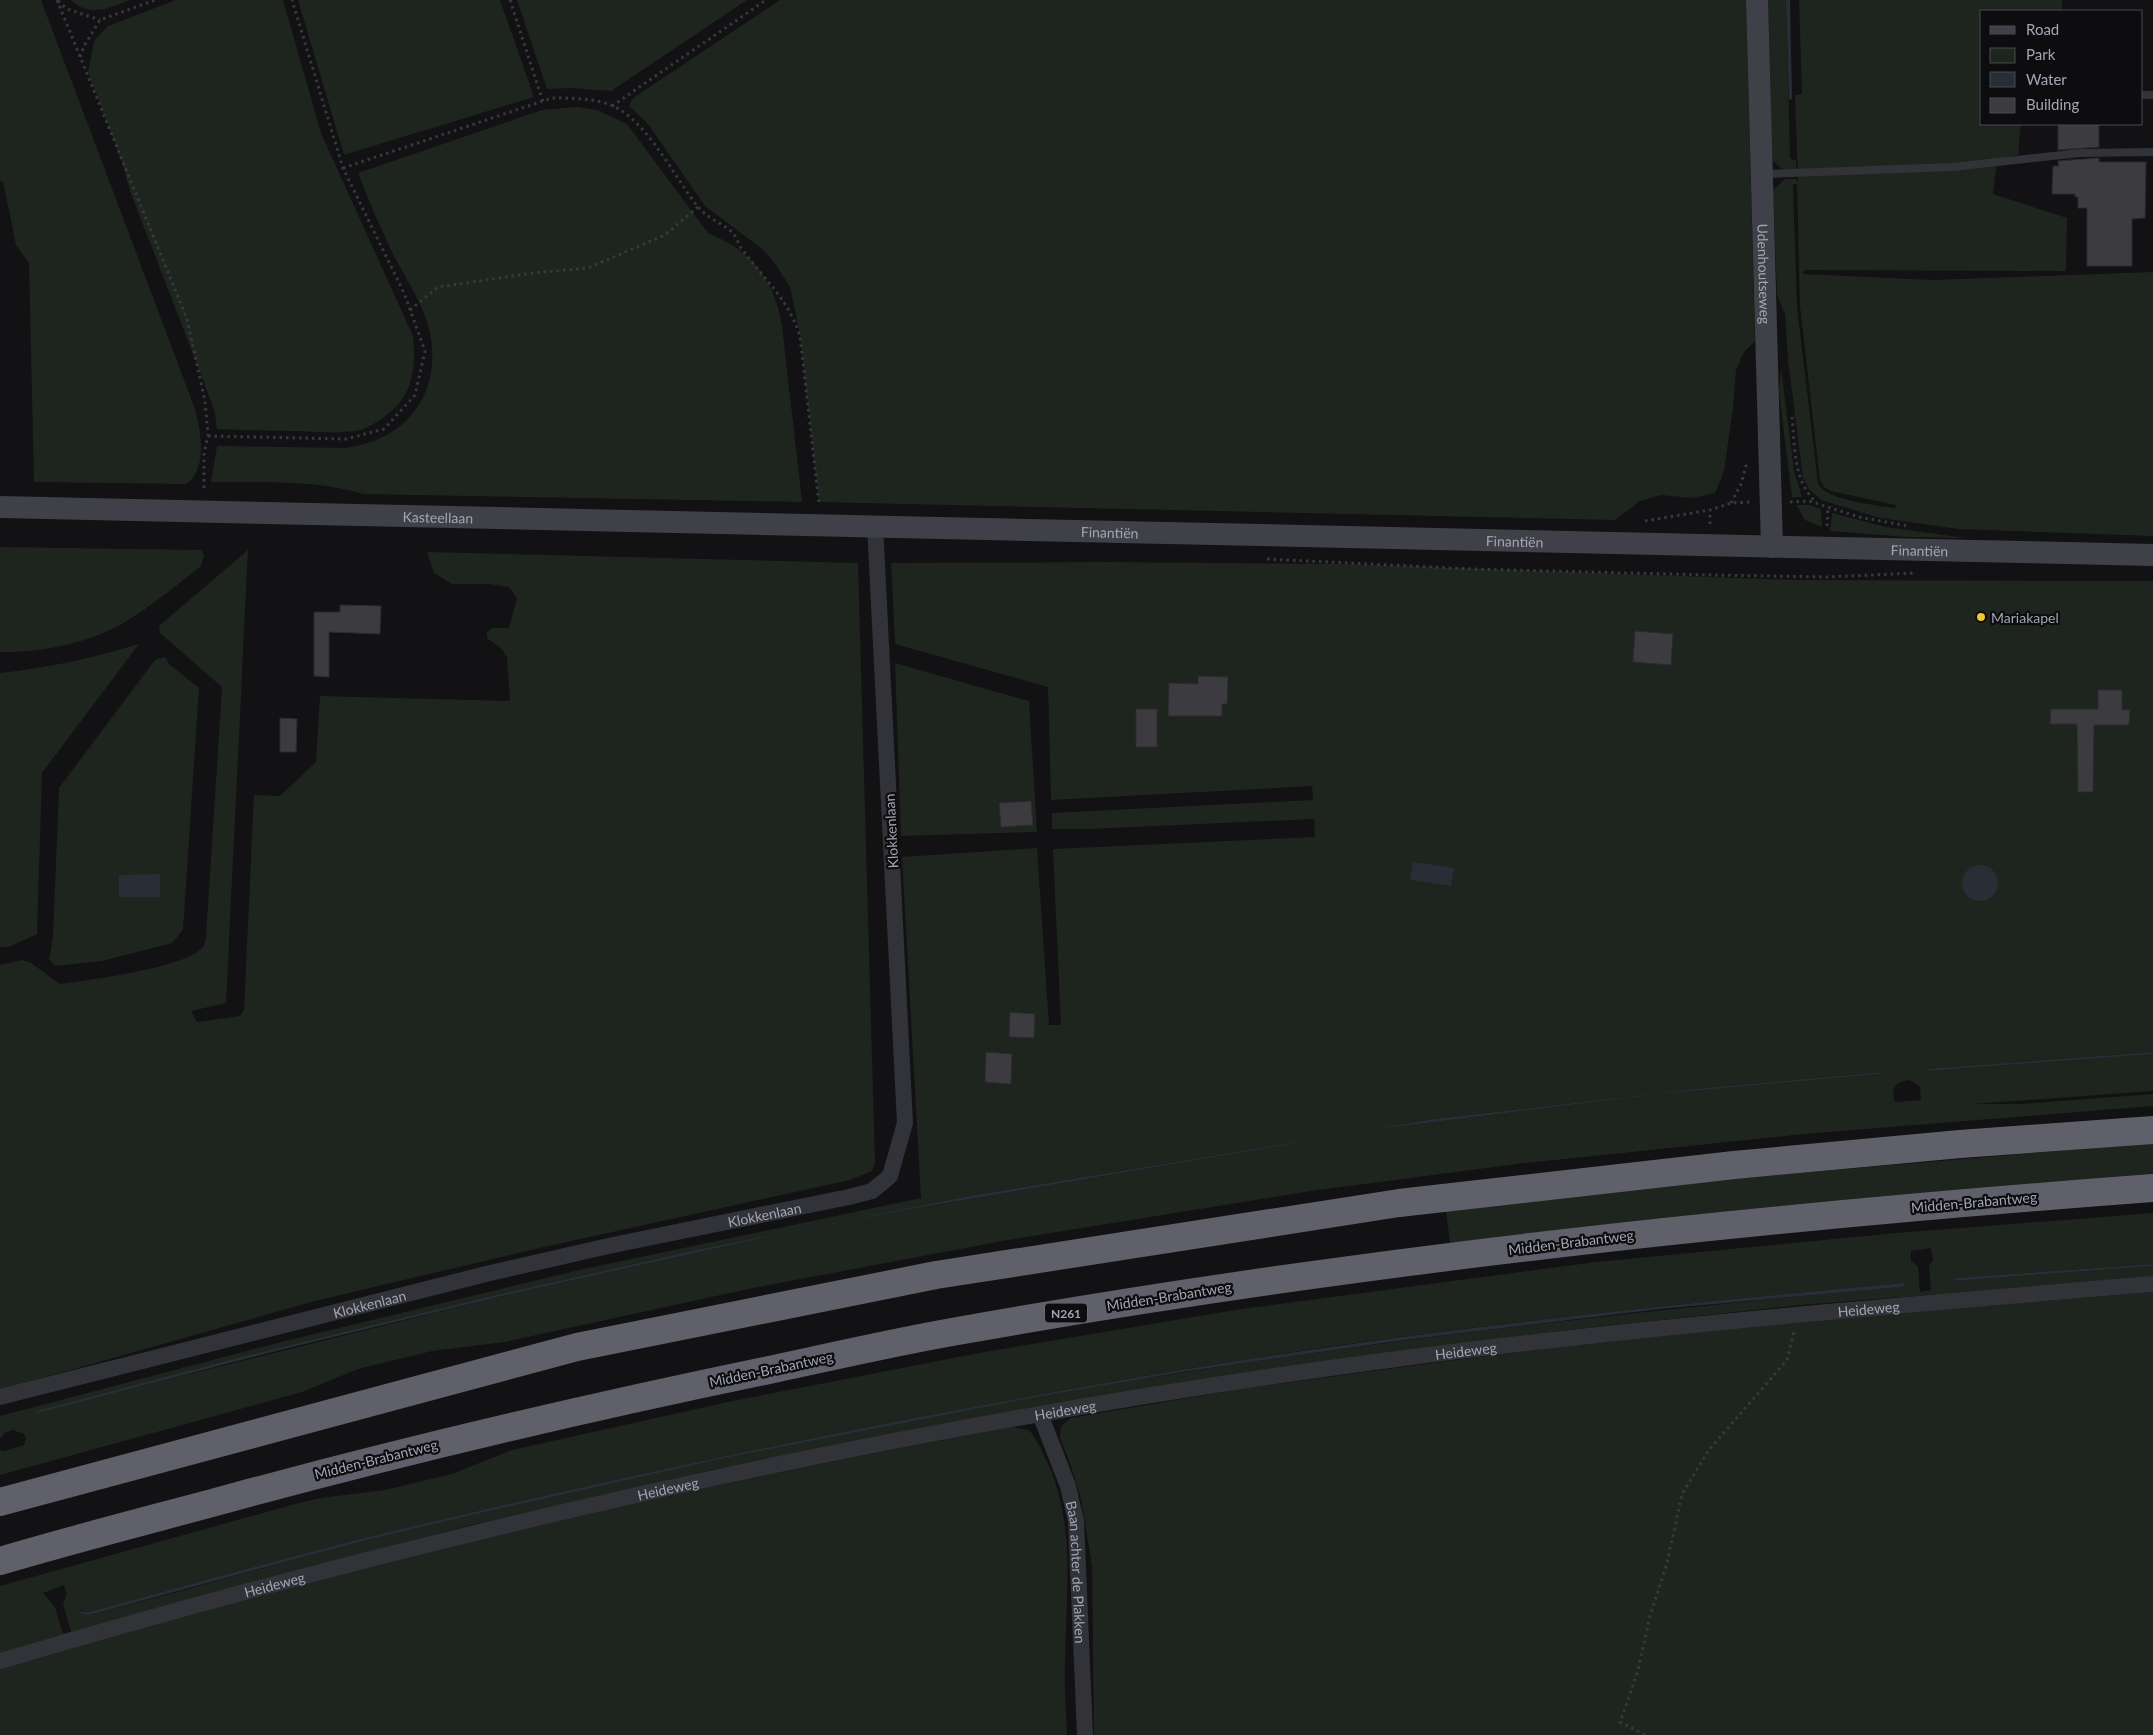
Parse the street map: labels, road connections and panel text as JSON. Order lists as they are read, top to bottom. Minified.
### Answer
{"streets":{"highway":["Midden-Brabantweg","N261"],"street":["Udenhoutseweg","Kasteellaan","Finantiën","Klokkenlaan","Heideweg","Baan achter de Plakken"]},"crossings":[["Udenhoutseweg","Finantiën"],["Kasteellaan","Finantiën"],["Kasteellaan","Klokkenlaan"],["Finantiën","Klokkenlaan"],["Heideweg","Baan achter de Plakken"]],"places":["Mariakapel"],"legend":["Road","Park","Water","Building"]}
